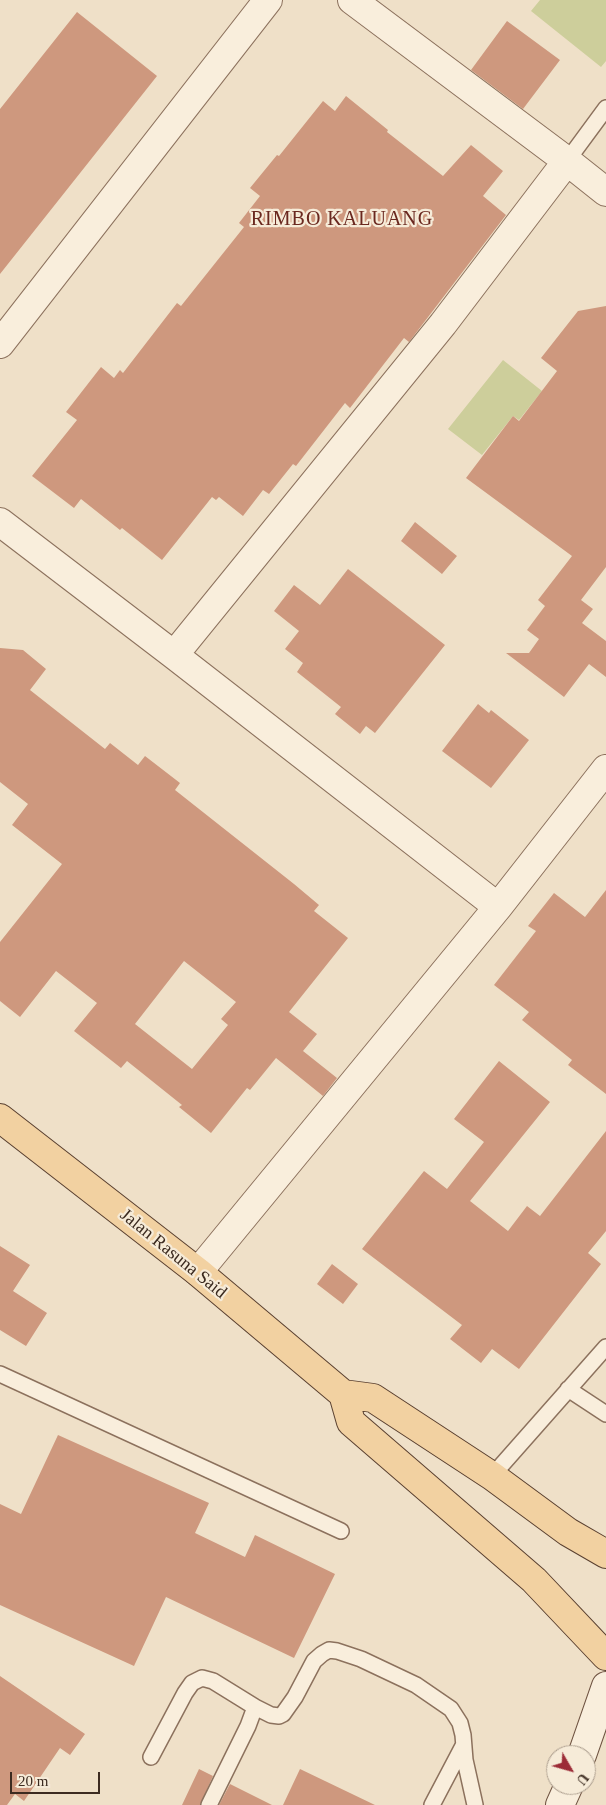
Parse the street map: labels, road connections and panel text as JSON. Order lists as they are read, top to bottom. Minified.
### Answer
{"streets":{"main road":["Jalan Rasuna Said"]},"districts":["RIMBO KALUANG"],"scale_bar":"20 m","north":"bottom right"}
